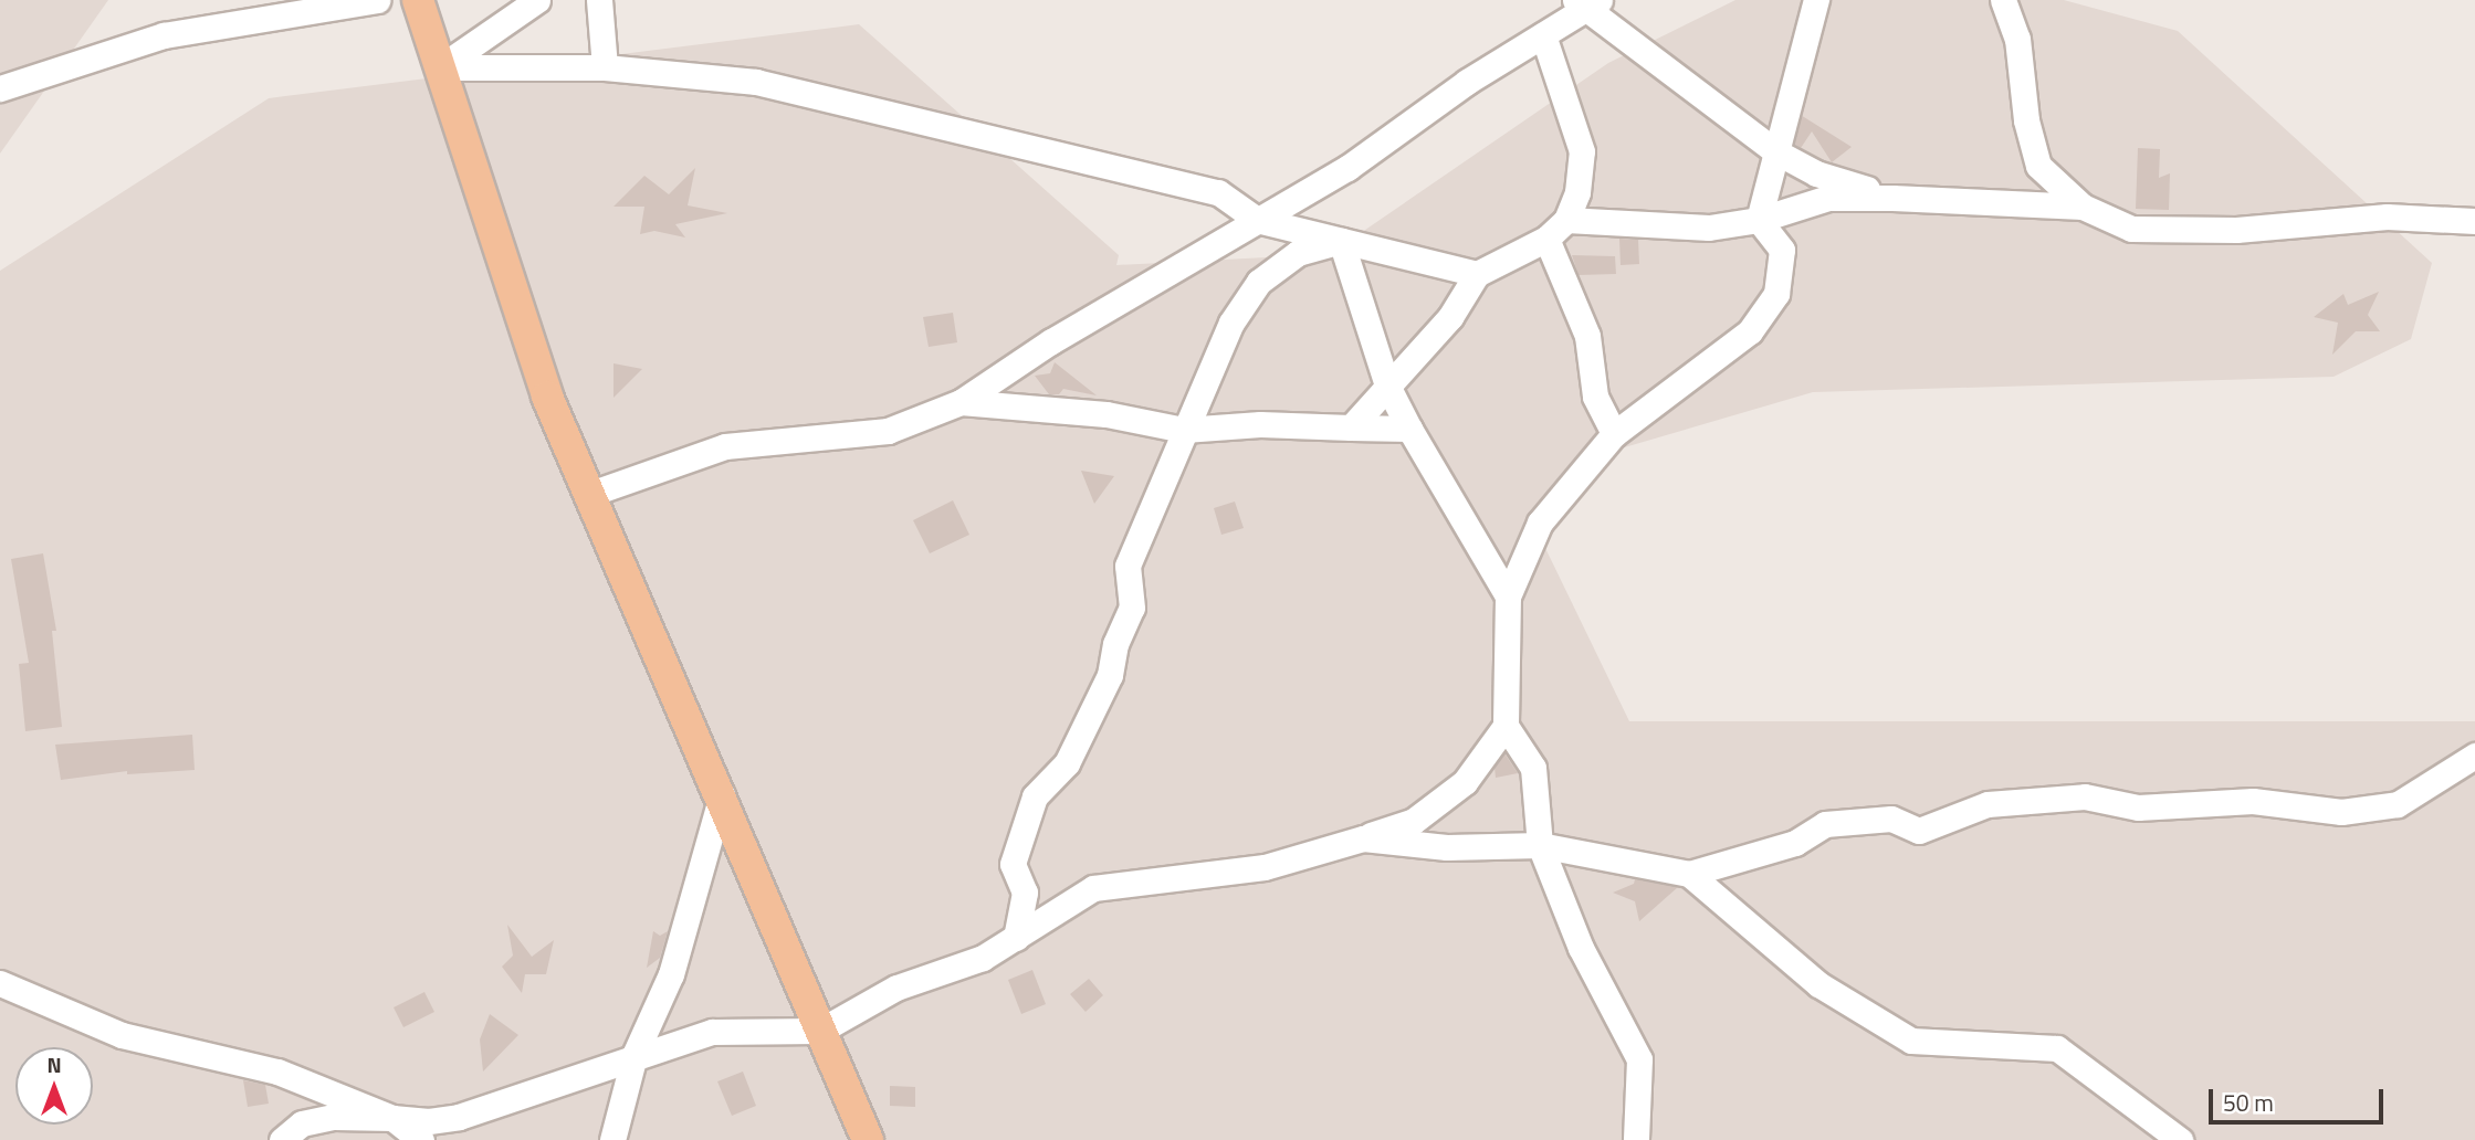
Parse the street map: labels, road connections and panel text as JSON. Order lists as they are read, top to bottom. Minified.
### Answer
{"scale_bar":"50 m","north":"top"}
